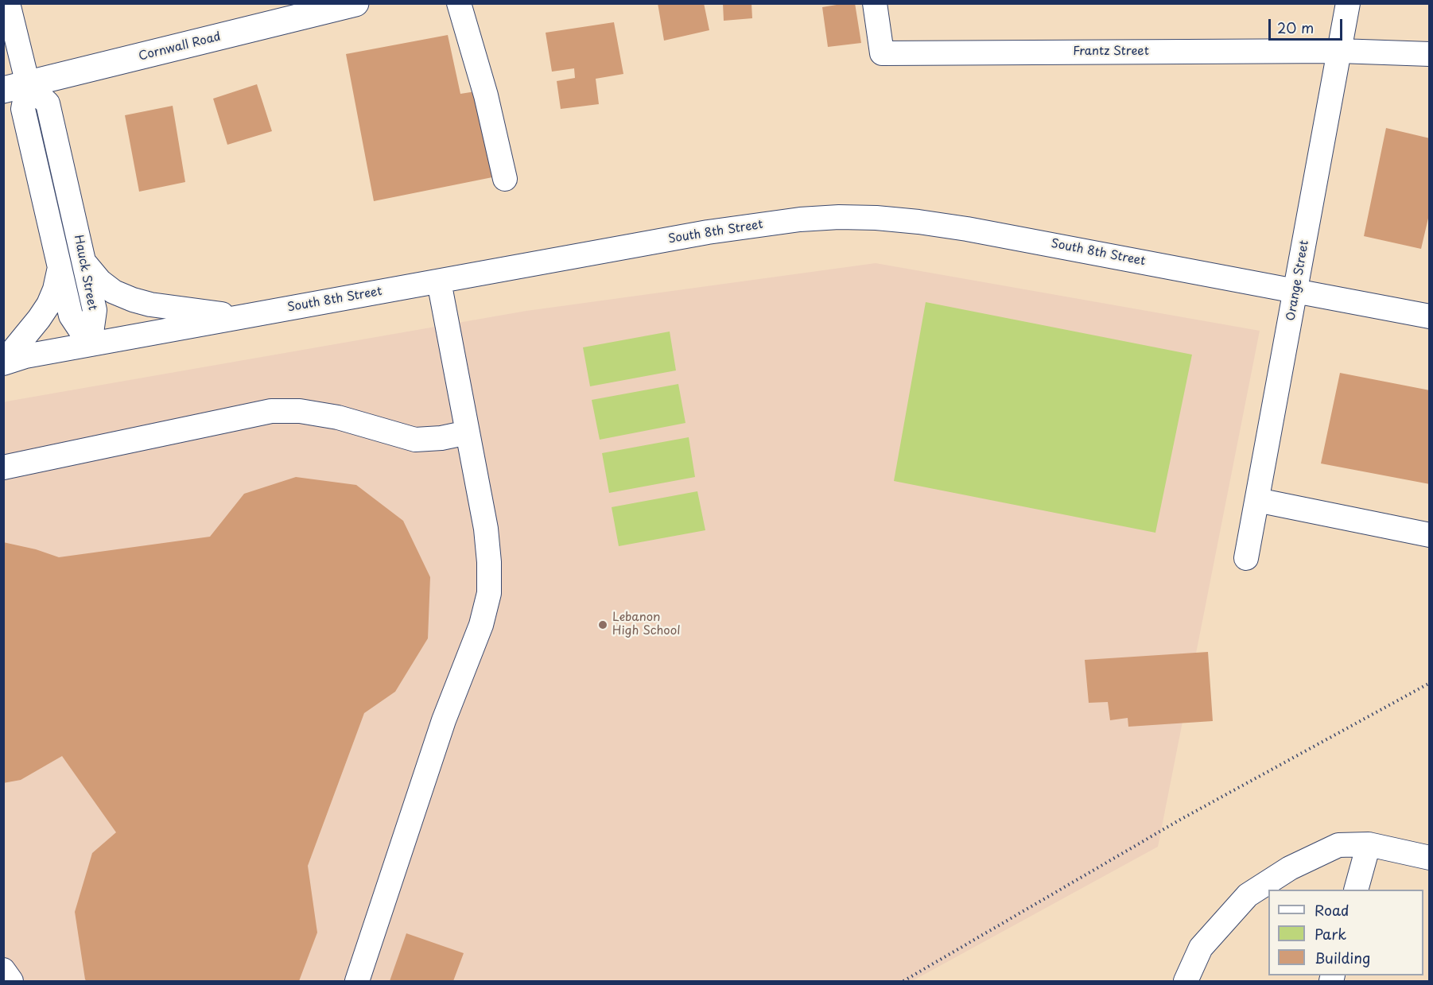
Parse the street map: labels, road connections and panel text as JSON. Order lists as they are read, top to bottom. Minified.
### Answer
{"streets":{"main road":["Cornwall Road"],"street":["Frantz Street","South 8th Street","Hauck Street","Orange Street"]},"crossings":[["Cornwall Road","Hauck Street"],["Frantz Street","Orange Street"],["South 8th Street","Hauck Street"],["South 8th Street","Orange Street"]],"places":["Lebanon High School"],"legend":["Road","Park","Building"],"scale_bar":"20 m"}
